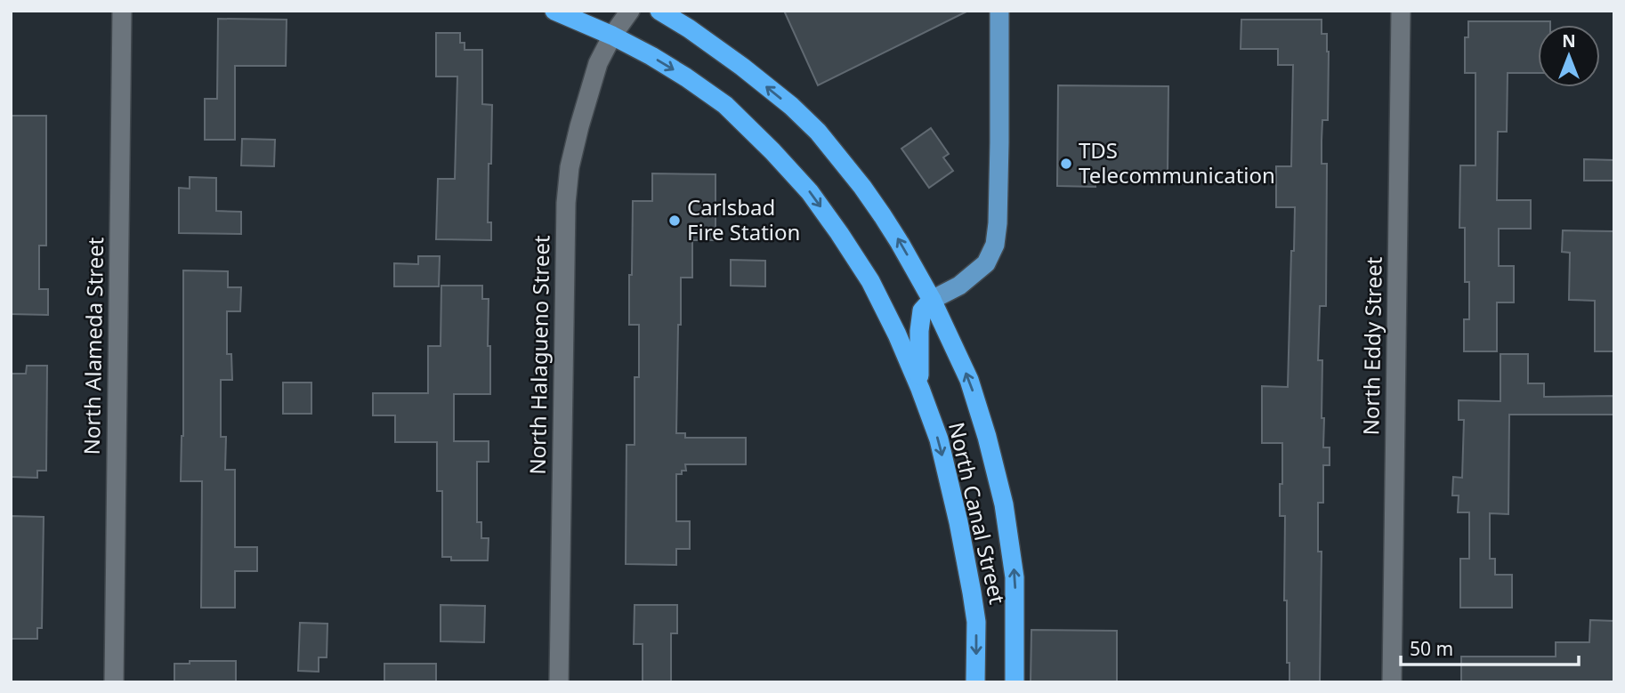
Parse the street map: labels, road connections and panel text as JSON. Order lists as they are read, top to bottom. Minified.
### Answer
{"streets":{"highway":["North Canal Street"],"street":["North Alameda Street","North Eddy Street","North Halagueno Street"]},"crossings":[["North Halagueno Street","North Canal Street"]],"places":["TDS Telecommunication","Carlsbad Fire Station"],"scale_bar":"50 m","north":"top"}
